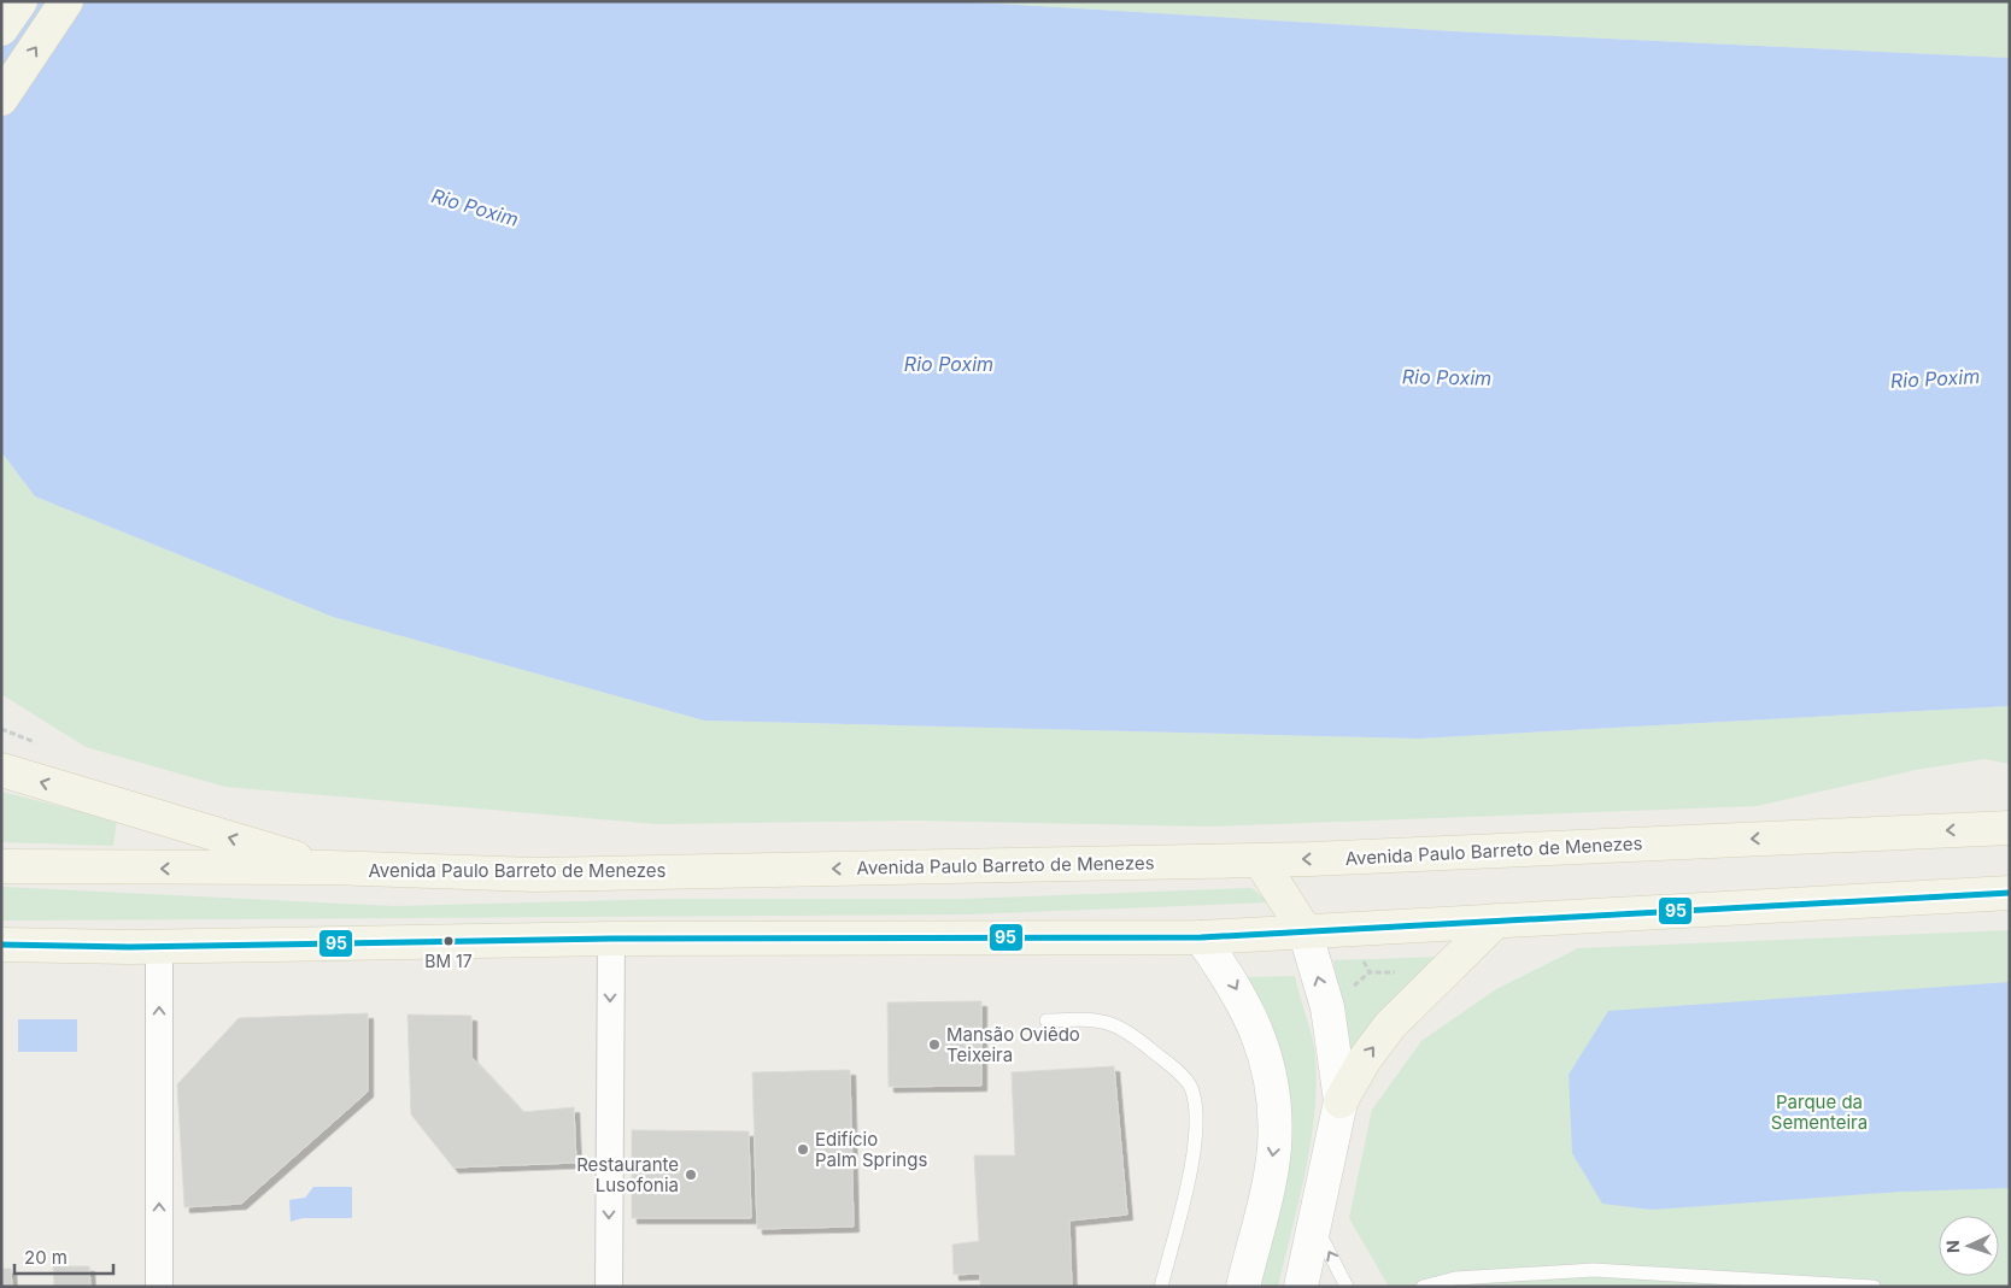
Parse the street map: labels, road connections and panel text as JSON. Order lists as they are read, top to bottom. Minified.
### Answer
{"streets":{"main road":["Avenida Paulo Barreto de Menezes"]},"water":["Rio Poxim"],"parks":["Parque da Sementeira"],"places":["BM 17","Mansão Oviêdo Teixeira","Edifício Palm Springs","Restaurante Lusofonia"],"lines":["transit line 95"],"scale_bar":"20 m","north":"left"}
